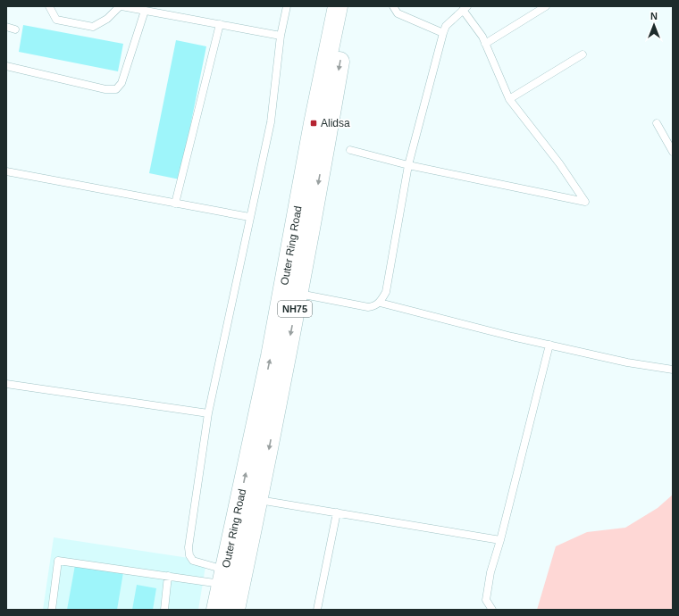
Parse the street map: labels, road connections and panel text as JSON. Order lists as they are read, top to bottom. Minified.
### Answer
{"streets":{"highway":["Outer Ring Road","NH75"]},"places":{"transit":["Alidsa"]},"north":"top"}
